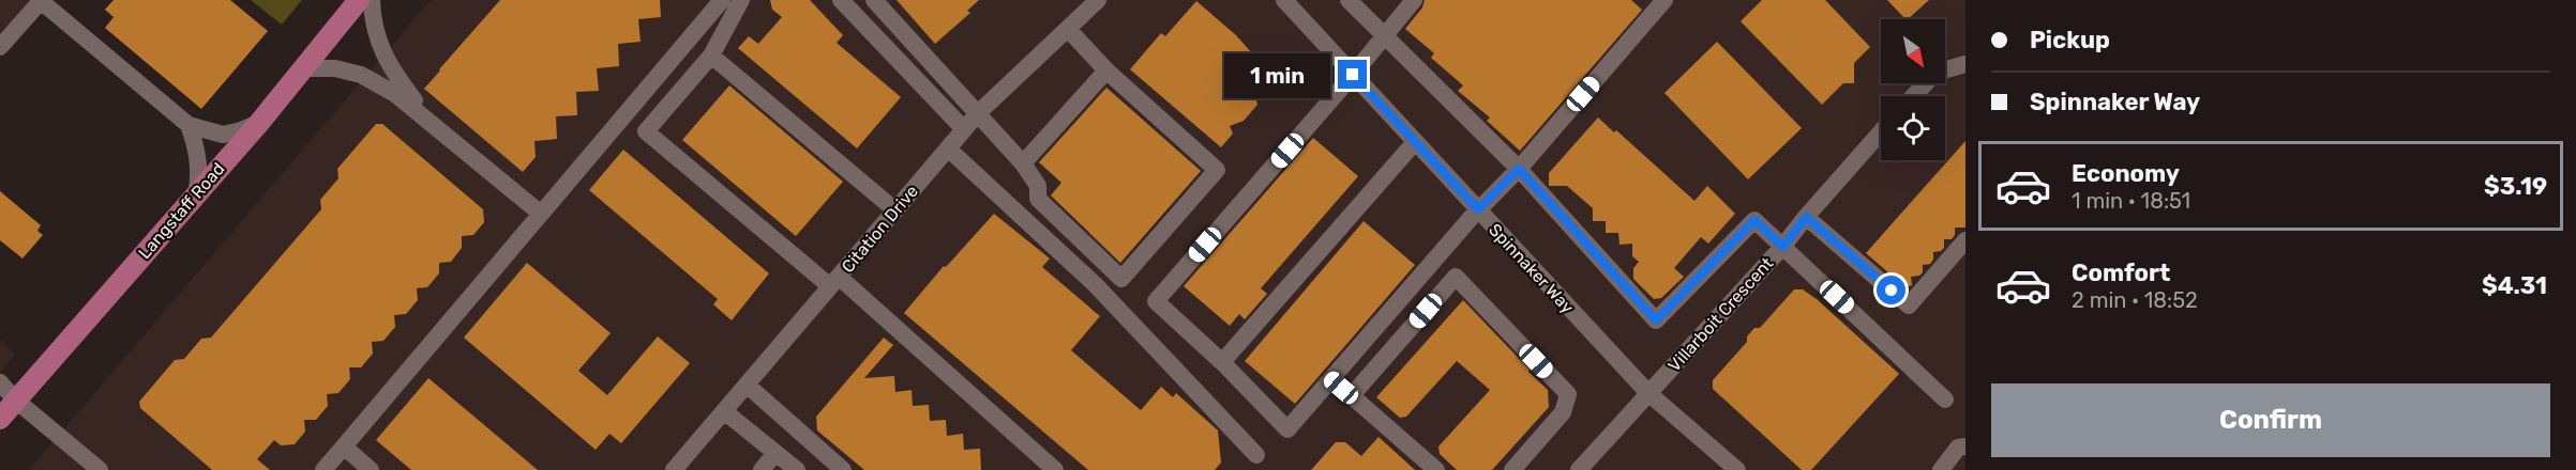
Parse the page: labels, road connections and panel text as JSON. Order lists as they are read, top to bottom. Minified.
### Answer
{"streets":{"main road":["Langstaff Road"],"street":["Citation Drive","Spinnaker Way","Villarboit Crescent"]},"crossings":[["Spinnaker Way","Villarboit Crescent"]],"north":"bottom right","page":{"banner":["Pickup","Spinnaker Way"],"bubble":"1 min","list":[{"name":"Economy","note":"1 min · 18:51","value":"$3.19"},{"name":"Comfort","note":"2 min · 18:52","value":"$4.31"}],"buttons":"Confirm"}}
